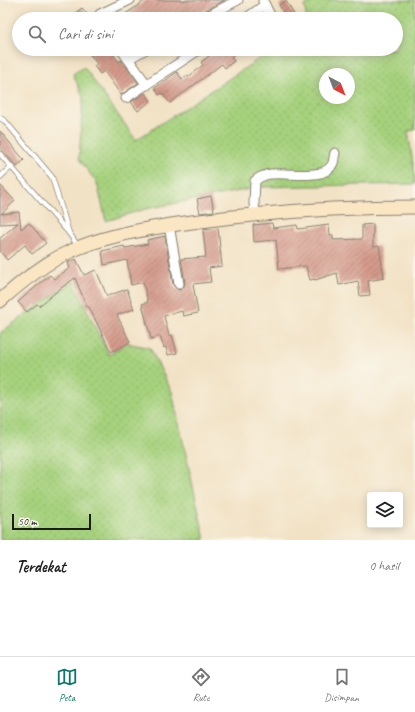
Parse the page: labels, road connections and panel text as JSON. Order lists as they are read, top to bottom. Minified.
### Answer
{"scale_bar":"50 m","north":"bottom right","page":{"search":"Cari di sini","scale":"50 m","heading":["Terdekat","0 hasil"],"nav":["Peta","Rute","Disimpan"]}}
